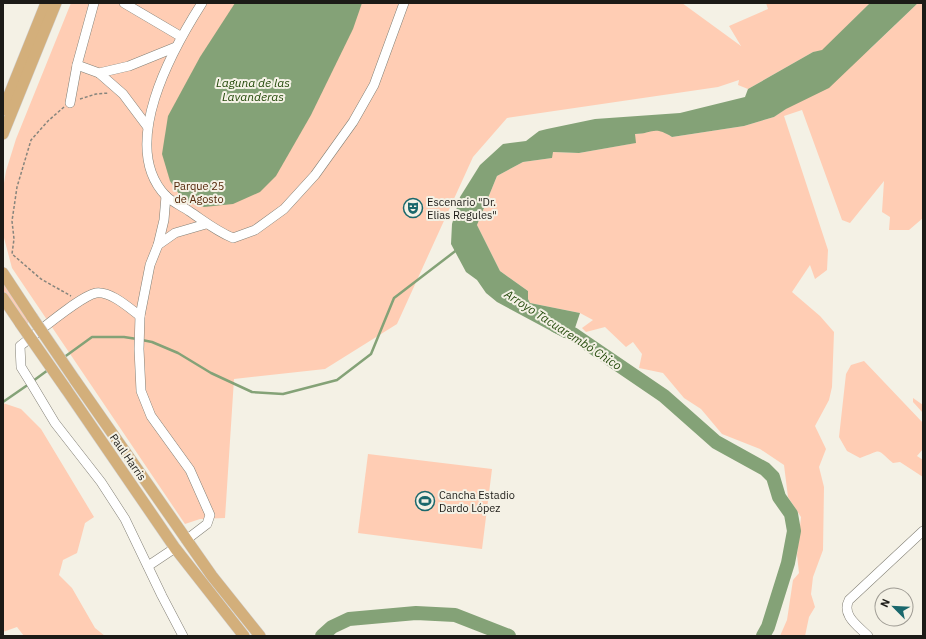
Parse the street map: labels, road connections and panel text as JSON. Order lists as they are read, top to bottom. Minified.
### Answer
{"streets":{"main road":["Paul Harris"]},"water":["Laguna de las Lavanderas","Arroyo Tacuarembó Chico"],"parks":["Parque 25 de Agosto"],"places":{"theatre":["Escenario \"Dr. Elias Regules\""],"sports":["Cancha Estadio Dardo López"]},"north":"top left"}
